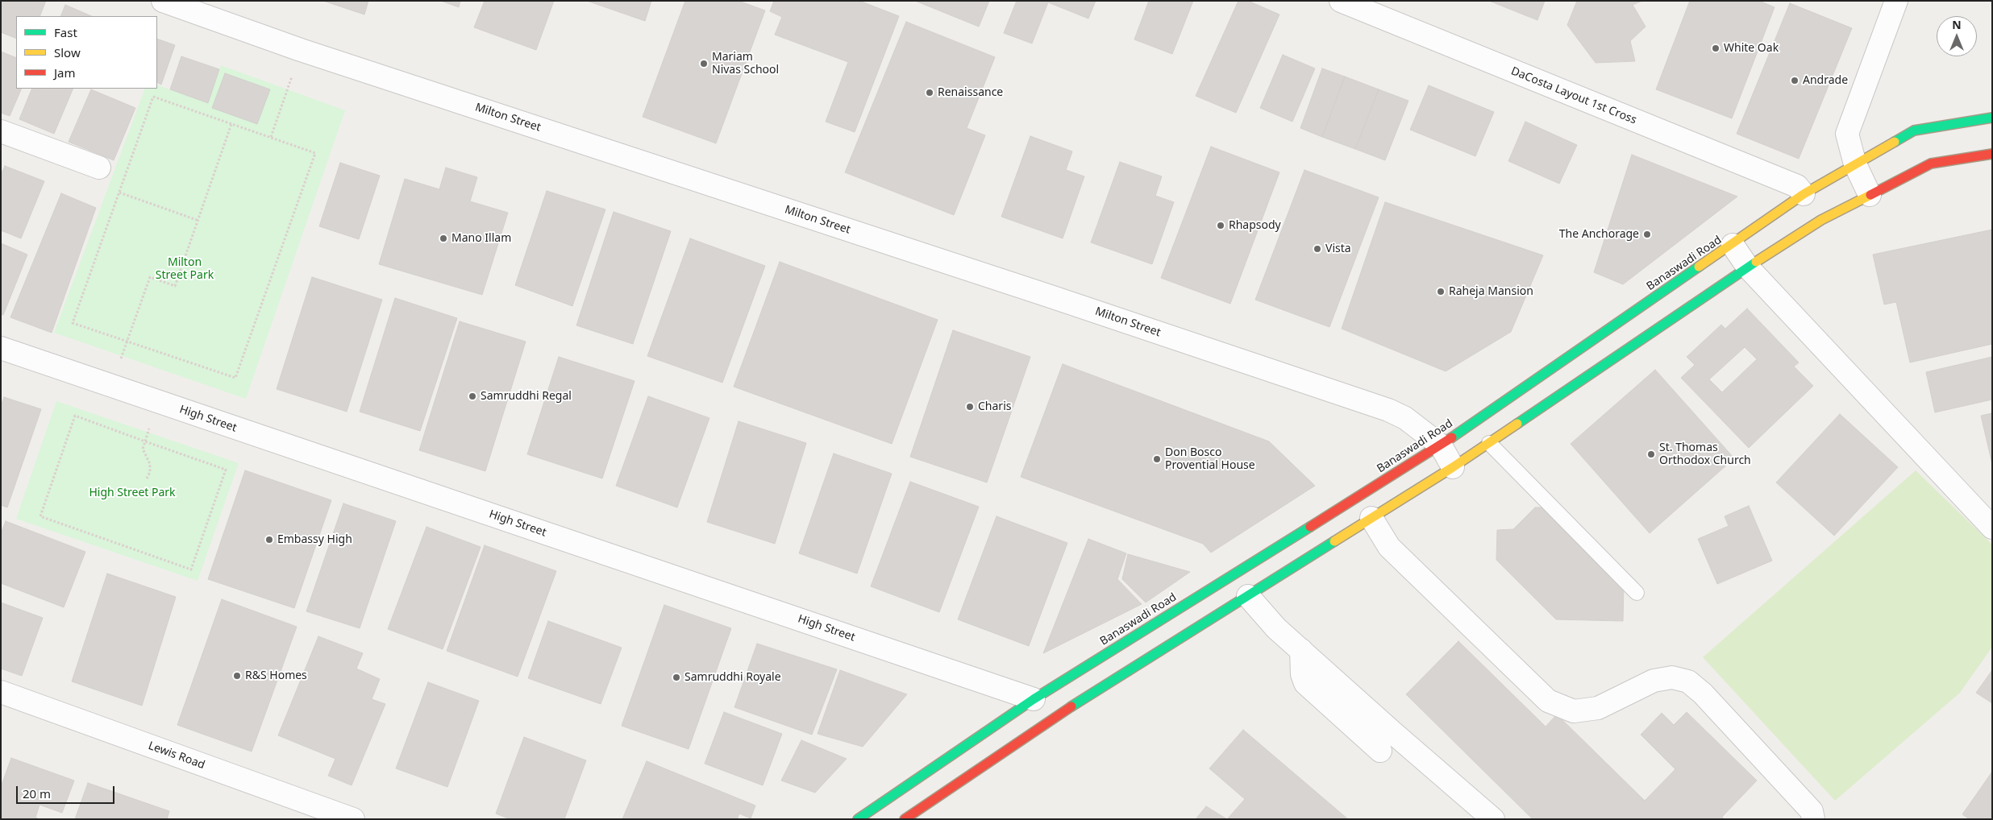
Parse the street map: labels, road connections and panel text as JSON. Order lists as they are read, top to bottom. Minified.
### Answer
{"streets":{"main road":["Banaswadi Road"],"street":["DaCosta Layout 1st Cross","Milton Street","High Street","Lewis Road"]},"crossings":[["DaCosta Layout 1st Cross","Banaswadi Road"],["Milton Street","Banaswadi Road"],["Banaswadi Road","High Street"]],"parks":["Milton Street Park","High Street Park"],"places":["White Oak","Mariam Nivas School","Andrade","Renaissance","Rhapsody","The Anchorage","Mano Illam","Vista","Raheja Mansion","Samruddhi Regal","Charis","St. Thomas Orthodox Church","Don Bosco Provential House","Embassy High","R&S Homes","Samruddhi Royale"],"legend":["Fast","Slow","Jam"],"scale_bar":"20 m","north":"top"}
